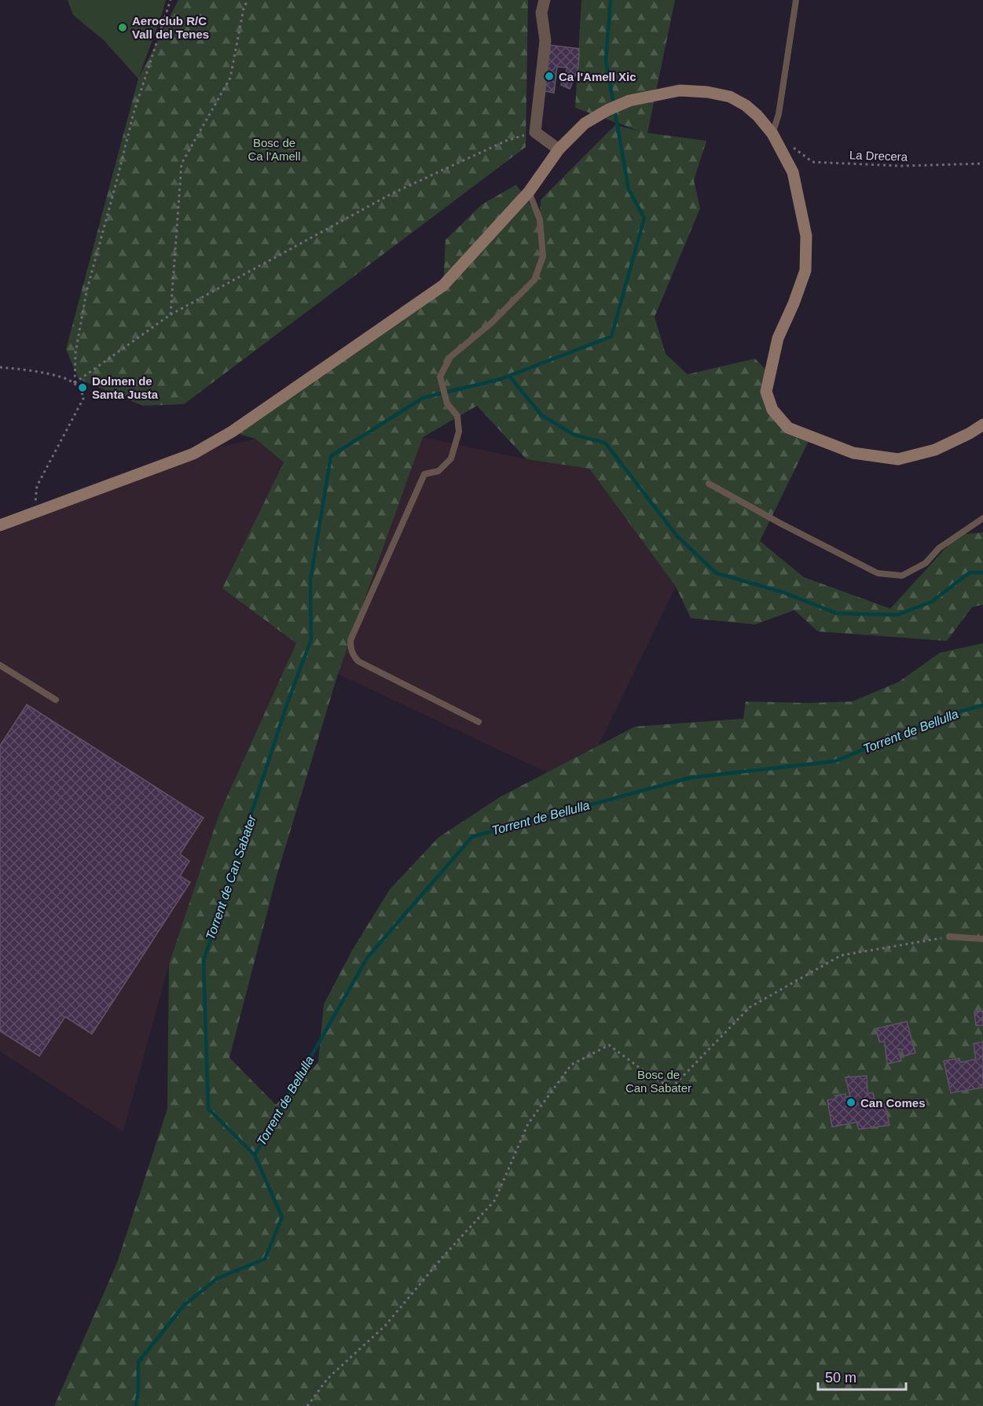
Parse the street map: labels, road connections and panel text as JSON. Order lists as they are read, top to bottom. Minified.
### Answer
{"streets":{"path":["La Drecera"]},"water":["Torrent de Bellulla","Torrent de Can Sabater"],"parks":["Bosc de Ca l'Amell","Bosc de Can Sabater"],"places":["Aeroclub R/C Vall del Tenes","Ca l'Amell Xic","Dolmen de Santa Justa","Can Comes"],"scale_bar":"50 m"}
